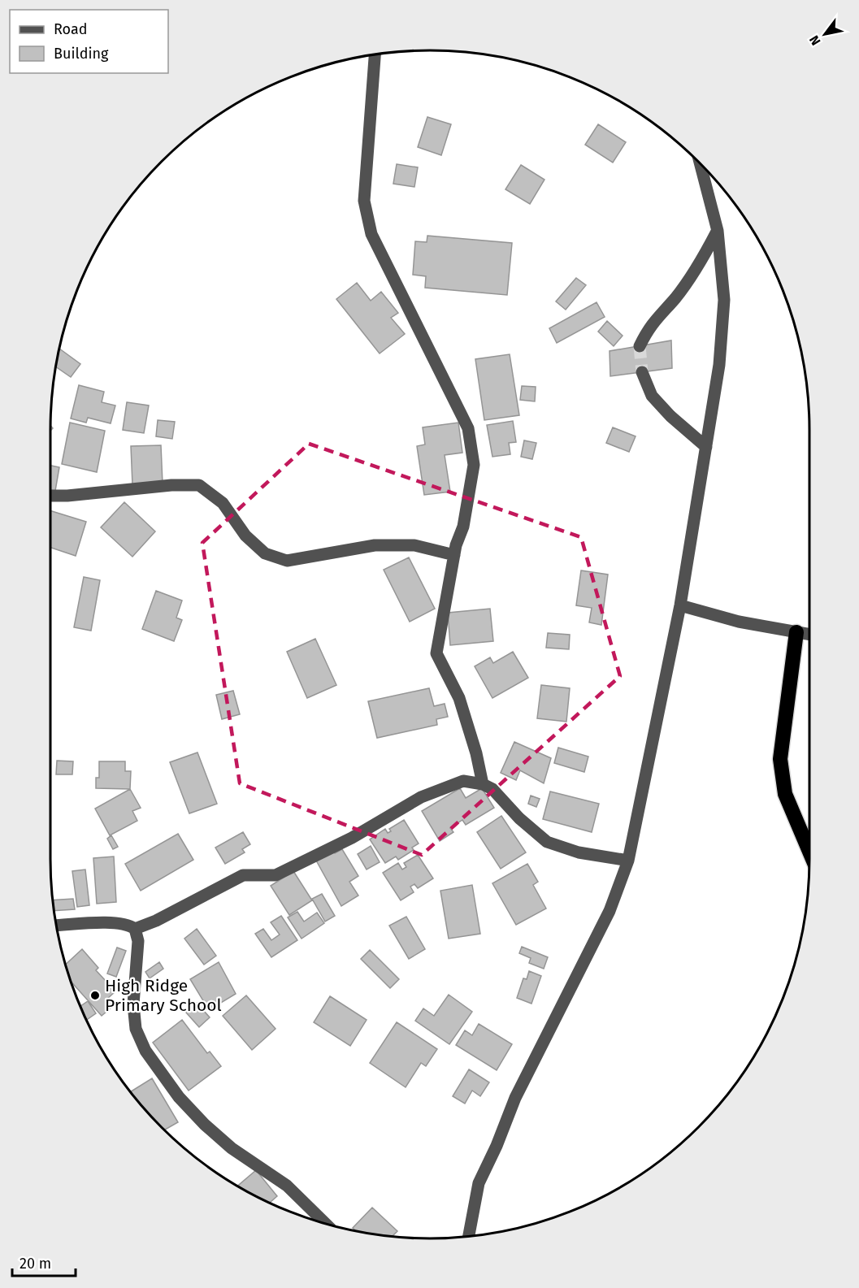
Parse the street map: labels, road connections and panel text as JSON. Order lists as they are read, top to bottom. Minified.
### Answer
{"places":["High Ridge Primary School"],"legend":["Road","Building"],"scale_bar":"20 m","north":"bottom left"}
